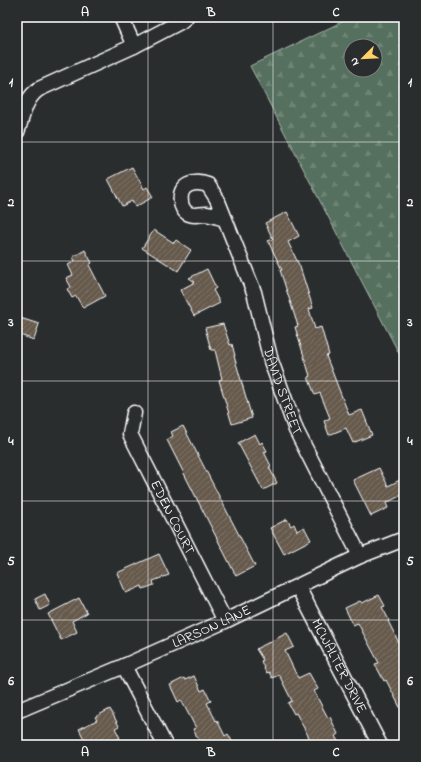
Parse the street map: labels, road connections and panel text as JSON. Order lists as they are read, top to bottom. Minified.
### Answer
{"streets":{"street":["DAVID STREET","EDEN COURT","LARSON LANE","MCWALTER DRIVE"]},"crossings":[["DAVID STREET","LARSON LANE"],["EDEN COURT","LARSON LANE"],["LARSON LANE","MCWALTER DRIVE"]],"north":"bottom left","grid":{"columns":["A","B","C"],"rows":["1","2","3","4","5","6"]}}
